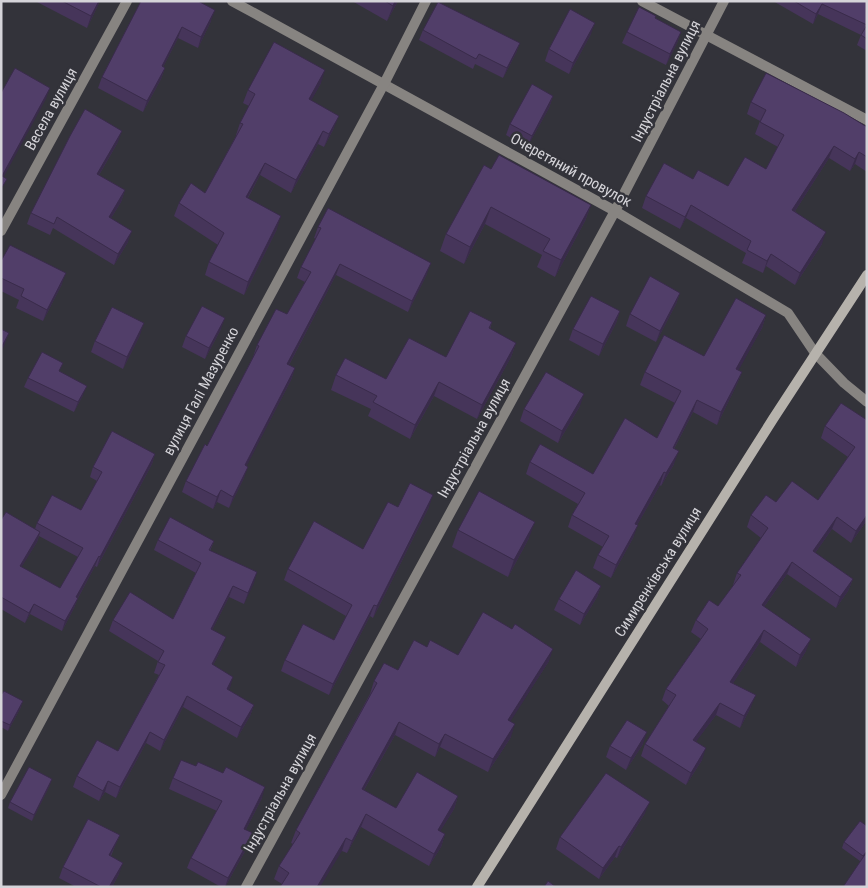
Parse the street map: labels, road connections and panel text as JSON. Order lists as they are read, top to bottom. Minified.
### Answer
{"streets":{"main road":["Симиренківська вулиця"],"street":["Індустріальна вулиця","Весела вулиця","Очеретяний провулок","вулиця Галі Мазуренко"]},"crossings":[["Індустріальна вулиця","Очеретяний провулок"],["Очеретяний провулок","вулиця Галі Мазуренко"],["Очеретяний провулок","Симиренківська вулиця"]]}
